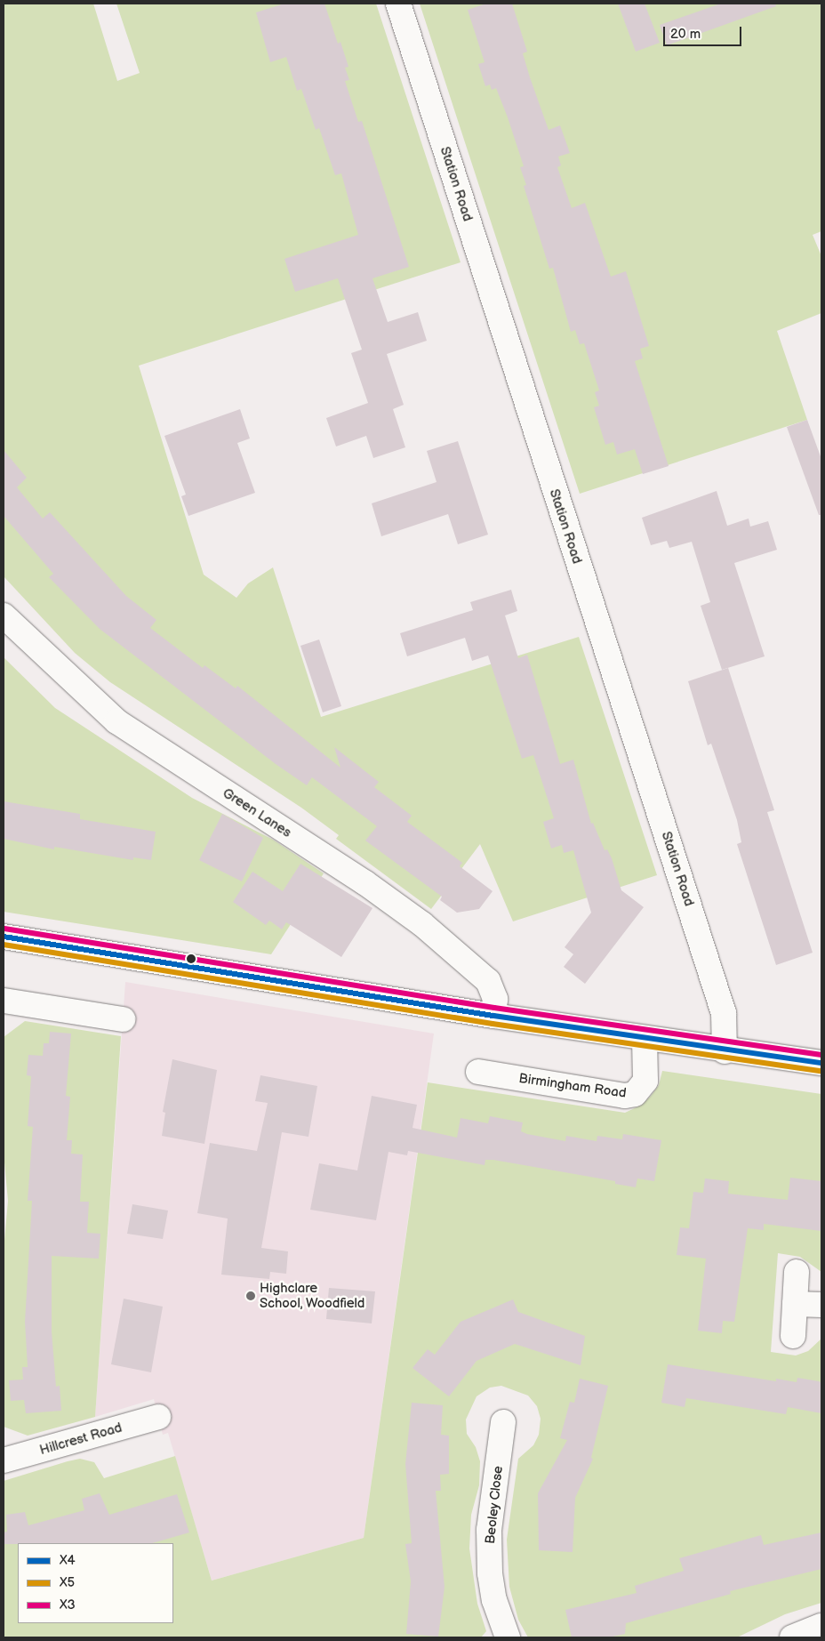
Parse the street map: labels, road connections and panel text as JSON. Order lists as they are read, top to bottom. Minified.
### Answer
{"streets":{"street":["Station Road","Green Lanes","Birmingham Road","Hillcrest Road","Beoley Close"]},"places":["Highclare School, Woodfield"],"lines":["transit line X3","transit line X4","transit line X5"],"legend":["X4","X5","X3"],"scale_bar":"20 m"}
